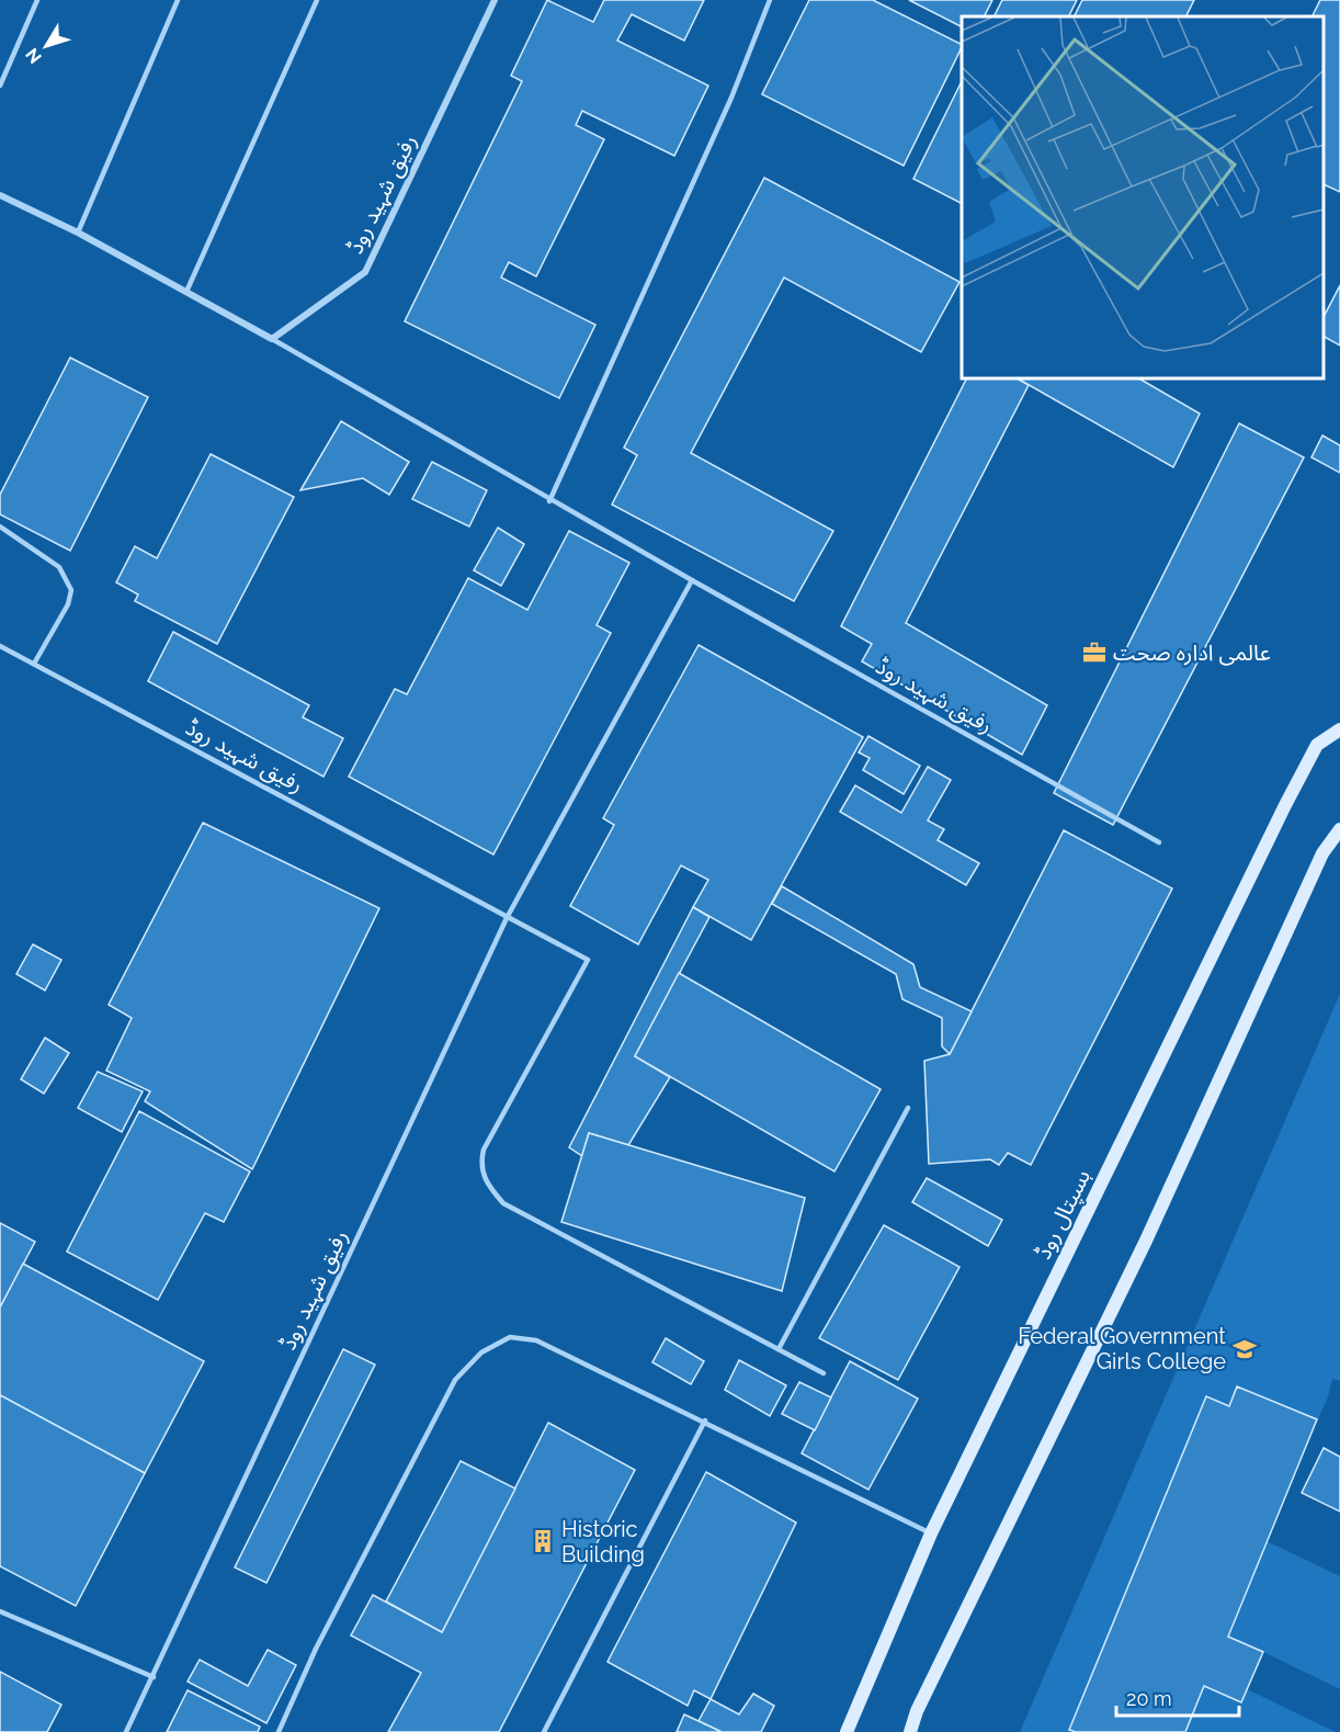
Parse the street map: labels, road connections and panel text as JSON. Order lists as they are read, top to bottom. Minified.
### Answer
{"streets":{"main road":["ہسپتال روڈ"],"street":["رفیق شہید روڈ"]},"places":{"office":["عالمی ادارہ صحت"],"school or university":["Federal Government Girls College"],"building":["Historic Building"]},"scale_bar":"20 m","north":"bottom left"}
